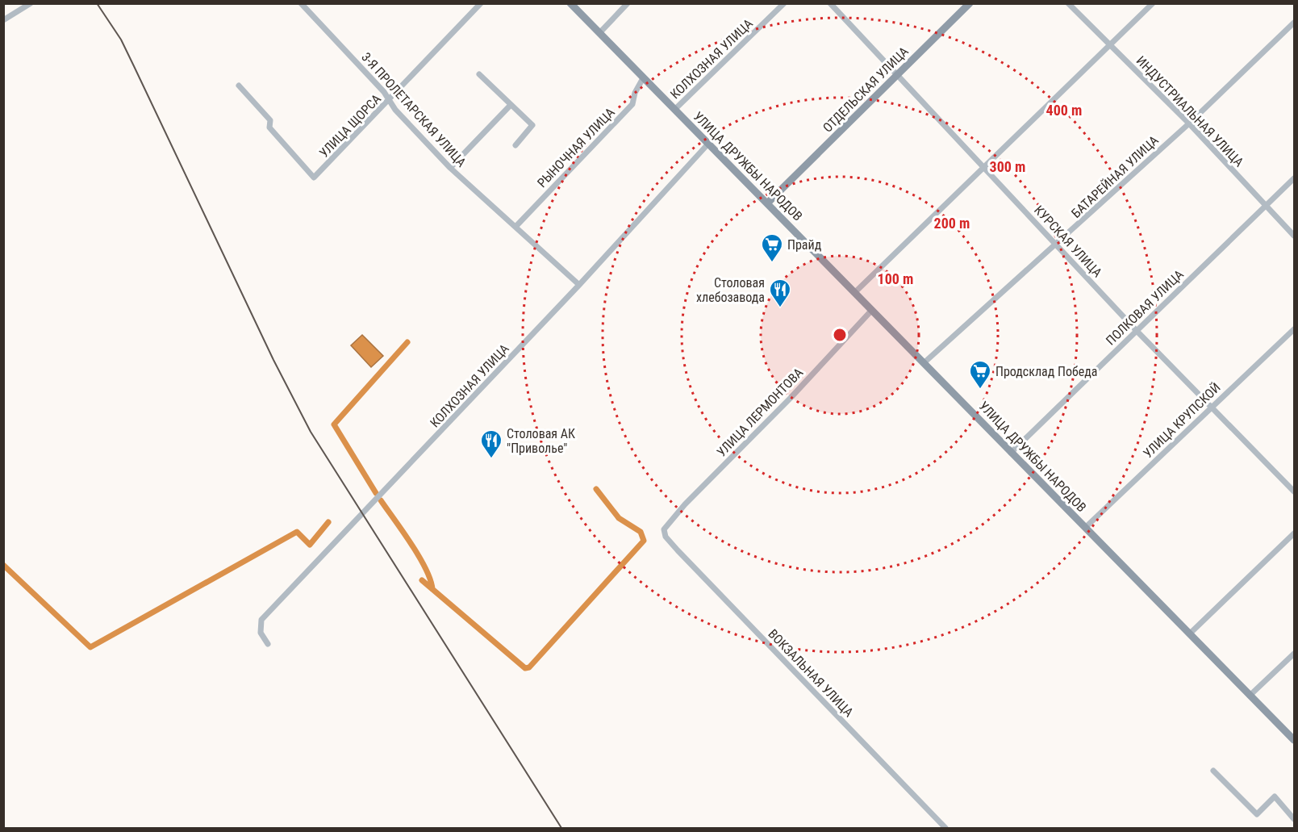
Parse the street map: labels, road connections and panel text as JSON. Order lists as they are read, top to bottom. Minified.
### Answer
{"streets":{"street":["КОЛХОЗНАЯ УЛИЦА","ОТДЕЛЬСКАЯ УЛИЦА","3-Я ПРОЛЕТАРСКАЯ УЛИЦА","ИНДУСТРИАЛЬНАЯ УЛИЦА","УЛИЦА ЩОРСА","РЫНОЧНАЯ УЛИЦА","УЛИЦА ДРУЖБЫ НАРОДОВ","БАТАРЕЙНАЯ УЛИЦА","КУРСКАЯ УЛИЦА","ПОЛКОВАЯ УЛИЦА","УЛИЦА ЛЕРМОНТОВА","УЛИЦА КРУПСКОЙ","ВОКЗАЛЬНАЯ УЛИЦА"]},"crossings":[["КОЛХОЗНАЯ УЛИЦА","3-Я ПРОЛЕТАРСКАЯ УЛИЦА"],["КОЛХОЗНАЯ УЛИЦА","УЛИЦА ДРУЖБЫ НАРОДОВ"],["ОТДЕЛЬСКАЯ УЛИЦА","УЛИЦА ДРУЖБЫ НАРОДОВ"],["ОТДЕЛЬСКАЯ УЛИЦА","КУРСКАЯ УЛИЦА"],["3-Я ПРОЛЕТАРСКАЯ УЛИЦА","УЛИЦА ЩОРСА"],["3-Я ПРОЛЕТАРСКАЯ УЛИЦА","РЫНОЧНАЯ УЛИЦА"],["ИНДУСТРИАЛЬНАЯ УЛИЦА","БАТАРЕЙНАЯ УЛИЦА"],["ИНДУСТРИАЛЬНАЯ УЛИЦА","ПОЛКОВАЯ УЛИЦА"],["РЫНОЧНАЯ УЛИЦА","УЛИЦА ДРУЖБЫ НАРОДОВ"],["УЛИЦА ДРУЖБЫ НАРОДОВ","БАТАРЕЙНАЯ УЛИЦА"],["УЛИЦА ДРУЖБЫ НАРОДОВ","ПОЛКОВАЯ УЛИЦА"],["УЛИЦА ДРУЖБЫ НАРОДОВ","УЛИЦА ЛЕРМОНТОВА"],["УЛИЦА ДРУЖБЫ НАРОДОВ","УЛИЦА КРУПСКОЙ"],["БАТАРЕЙНАЯ УЛИЦА","КУРСКАЯ УЛИЦА"],["КУРСКАЯ УЛИЦА","ПОЛКОВАЯ УЛИЦА"],["КУРСКАЯ УЛИЦА","УЛИЦА КРУПСКОЙ"],["УЛИЦА ЛЕРМОНТОВА","ВОКЗАЛЬНАЯ УЛИЦА"]],"places":{"supermarket":["Прайд","Продсклад Победа"],"restaurant":["Столовая хлебозавода","Столовая АК \"Приволье\""]},"rings":["400 m","300 m","200 m","100 m"]}
